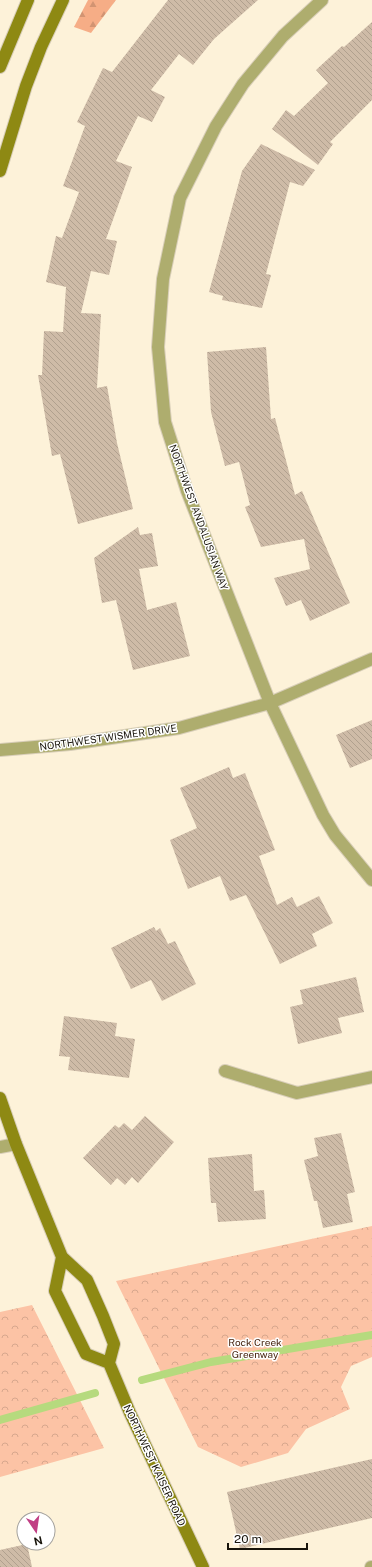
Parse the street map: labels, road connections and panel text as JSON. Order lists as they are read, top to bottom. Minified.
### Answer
{"streets":{"main road":["NORTHWEST KAISER ROAD"],"street":["NORTHWEST ANDALUSIAN WAY","NORTHWEST WISMER DRIVE"]},"crossings":[["NORTHWEST ANDALUSIAN WAY","NORTHWEST WISMER DRIVE"]],"parks":["Rock Creek Greenway"],"scale_bar":"20 m","north":"bottom"}
